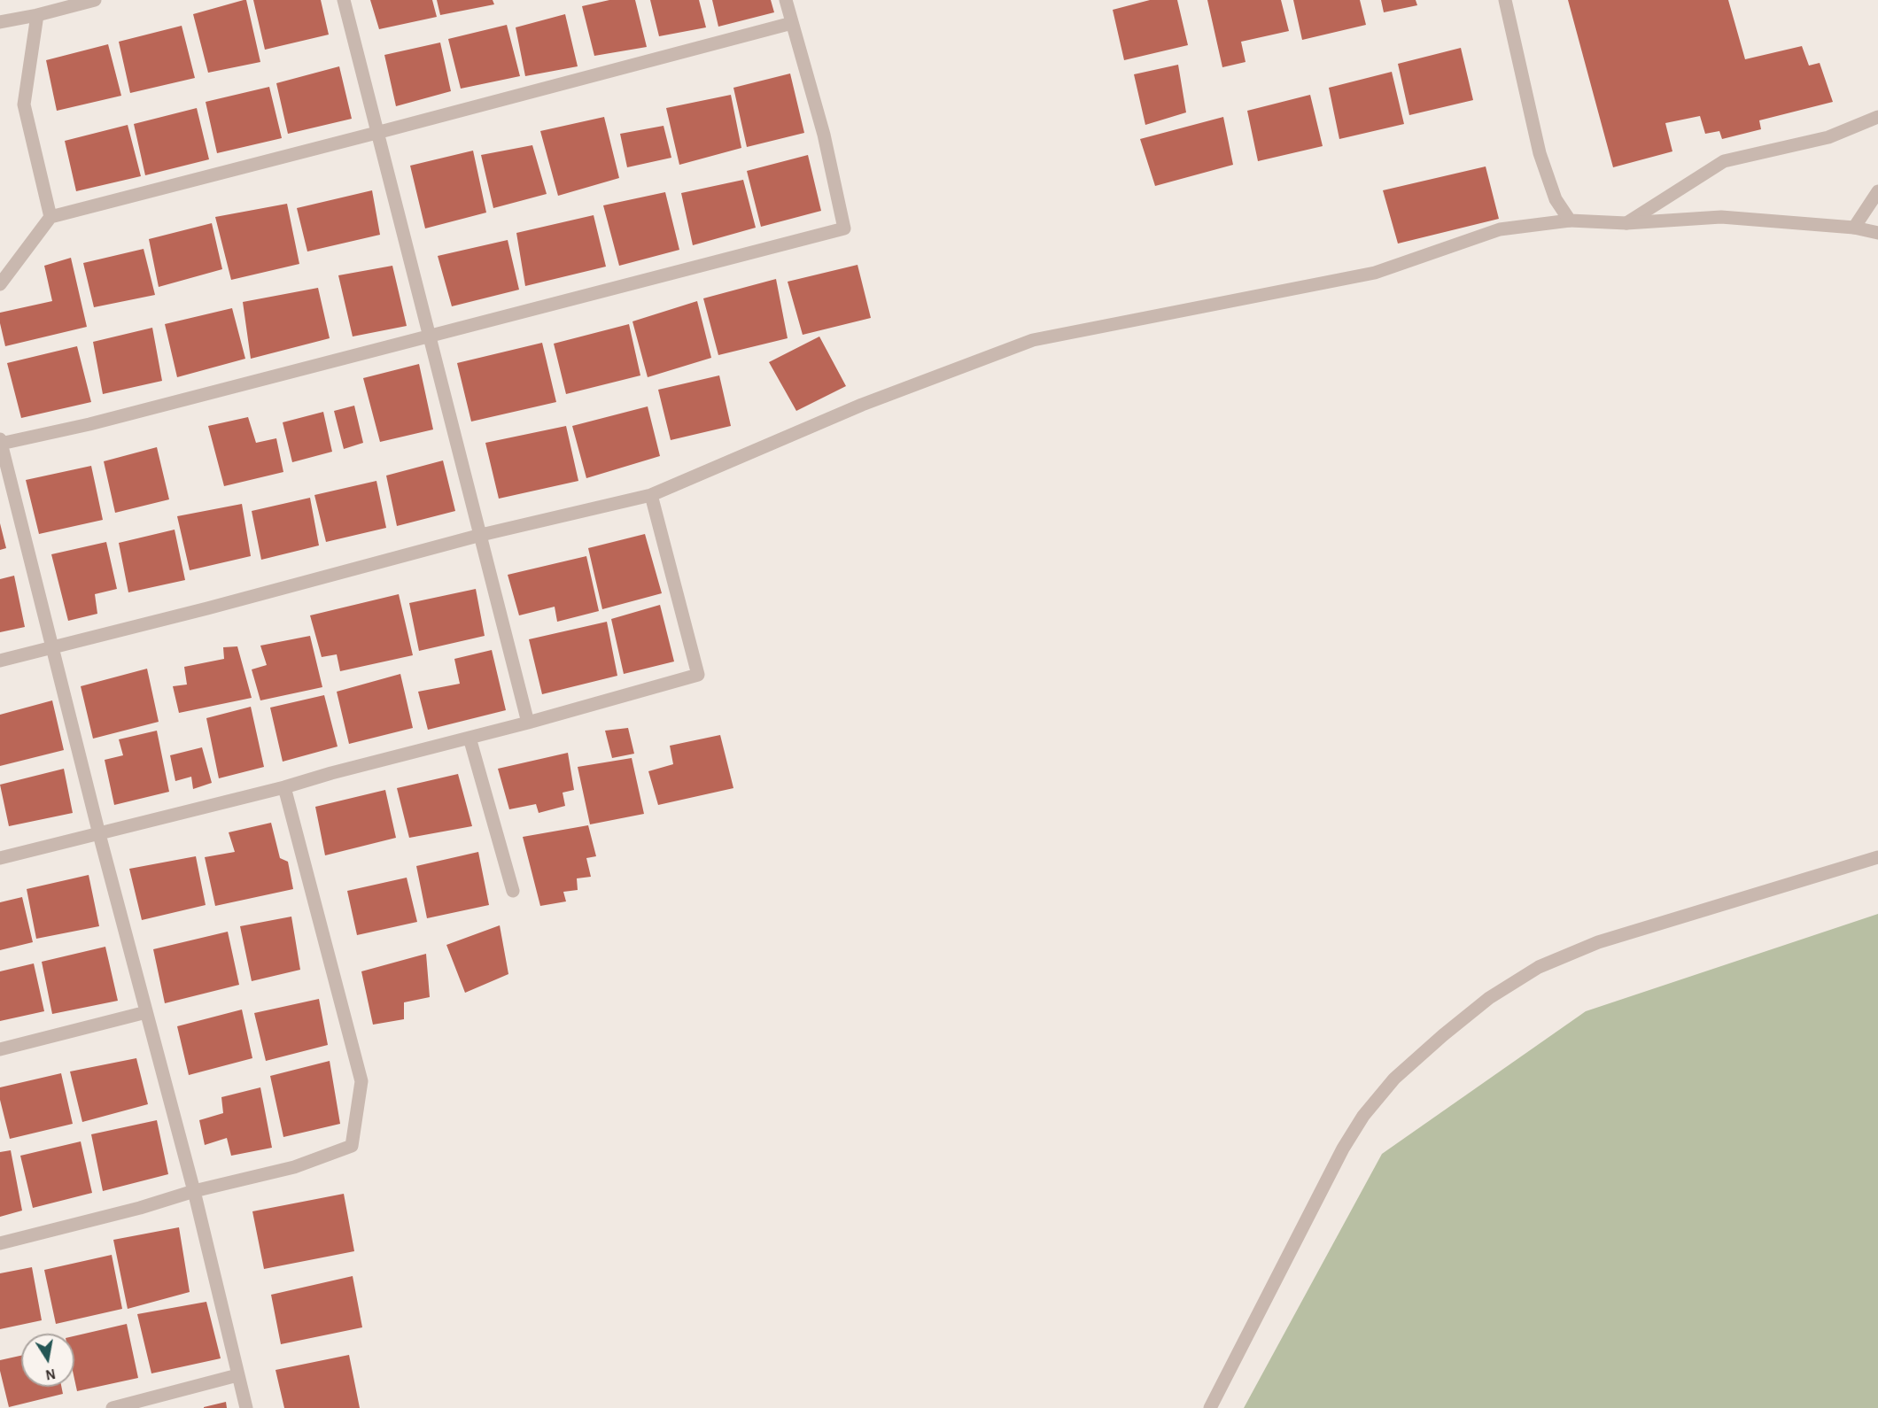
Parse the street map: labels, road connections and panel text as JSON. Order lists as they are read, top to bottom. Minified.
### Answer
{"north":"bottom"}
